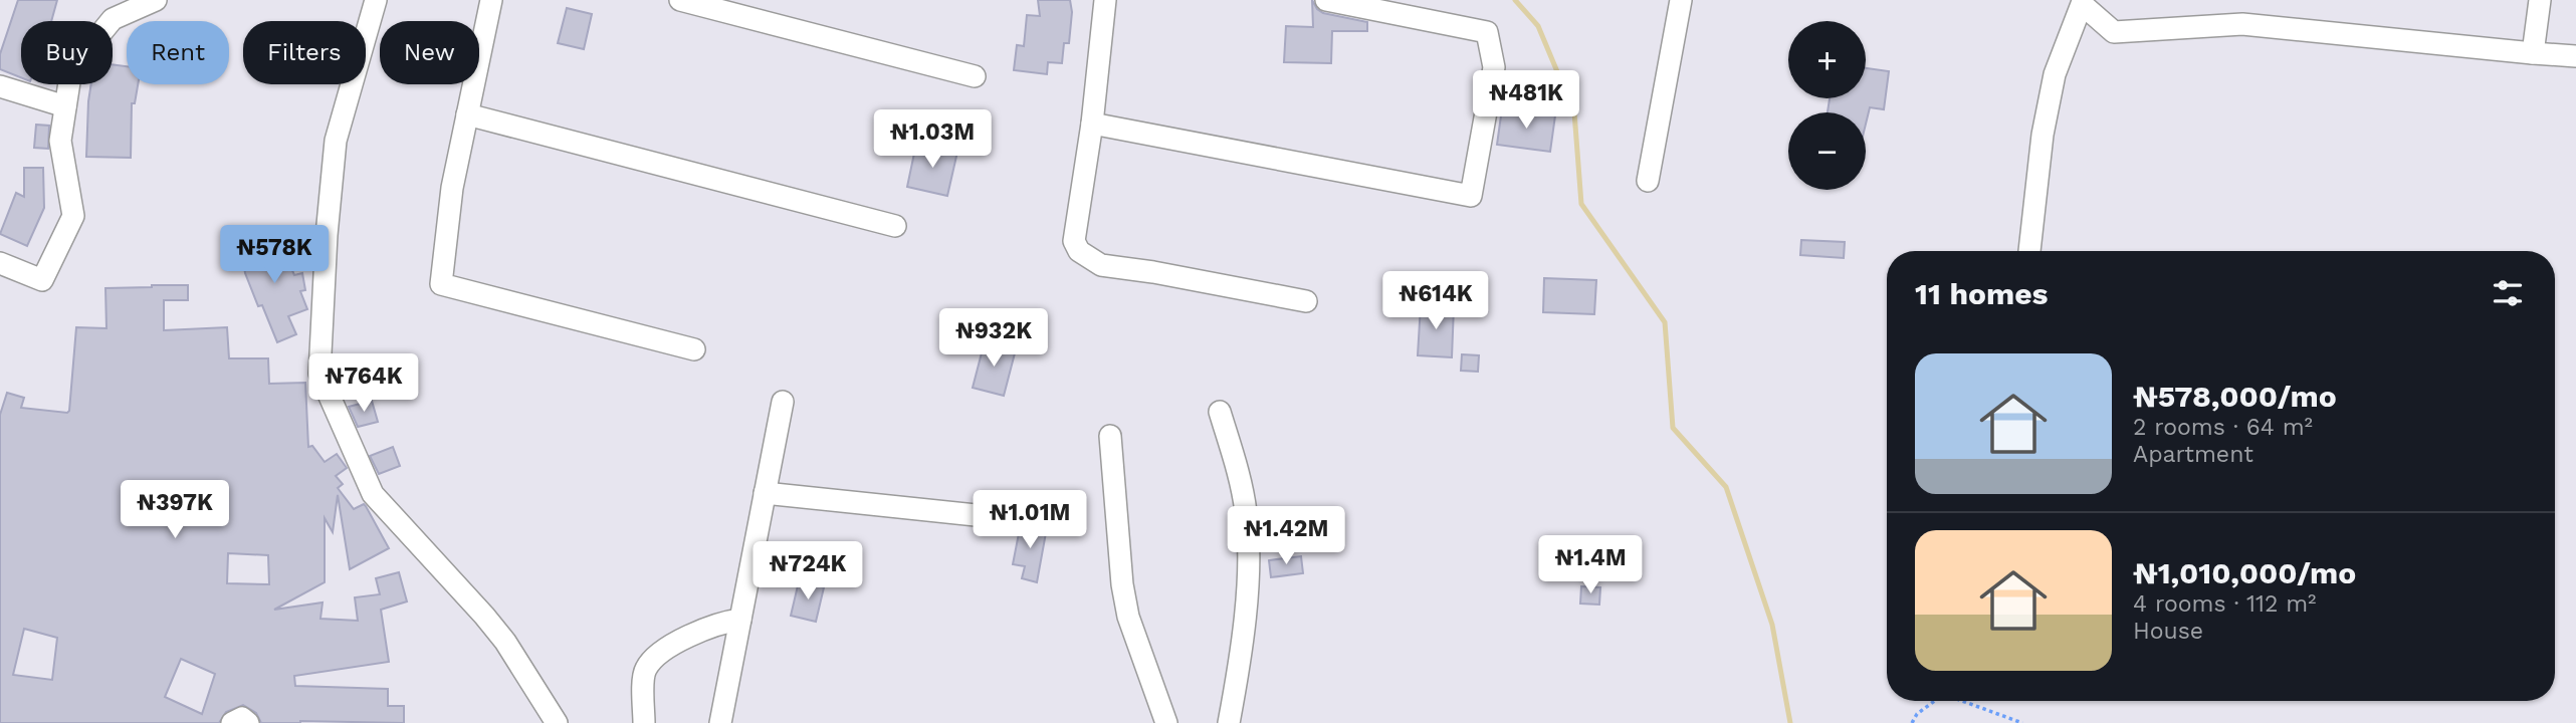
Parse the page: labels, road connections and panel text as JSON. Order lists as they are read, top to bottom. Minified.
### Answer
{"page":{"map_buttons":["+","−"],"chip":["Buy","Rent","Filters","New"],"price":["₦481K","₦1.03M","₦578K","₦614K","₦932K","₦764K","₦397K","₦1.01M","₦1.42M","₦1.4M","₦724K"],"heading":"11 homes","list":[{"name":"₦578,000/mo","note":"2 rooms · 64 m² · Apartment"},{"name":"₦1,010,000/mo","note":"4 rooms · 112 m² · House"}]}}
